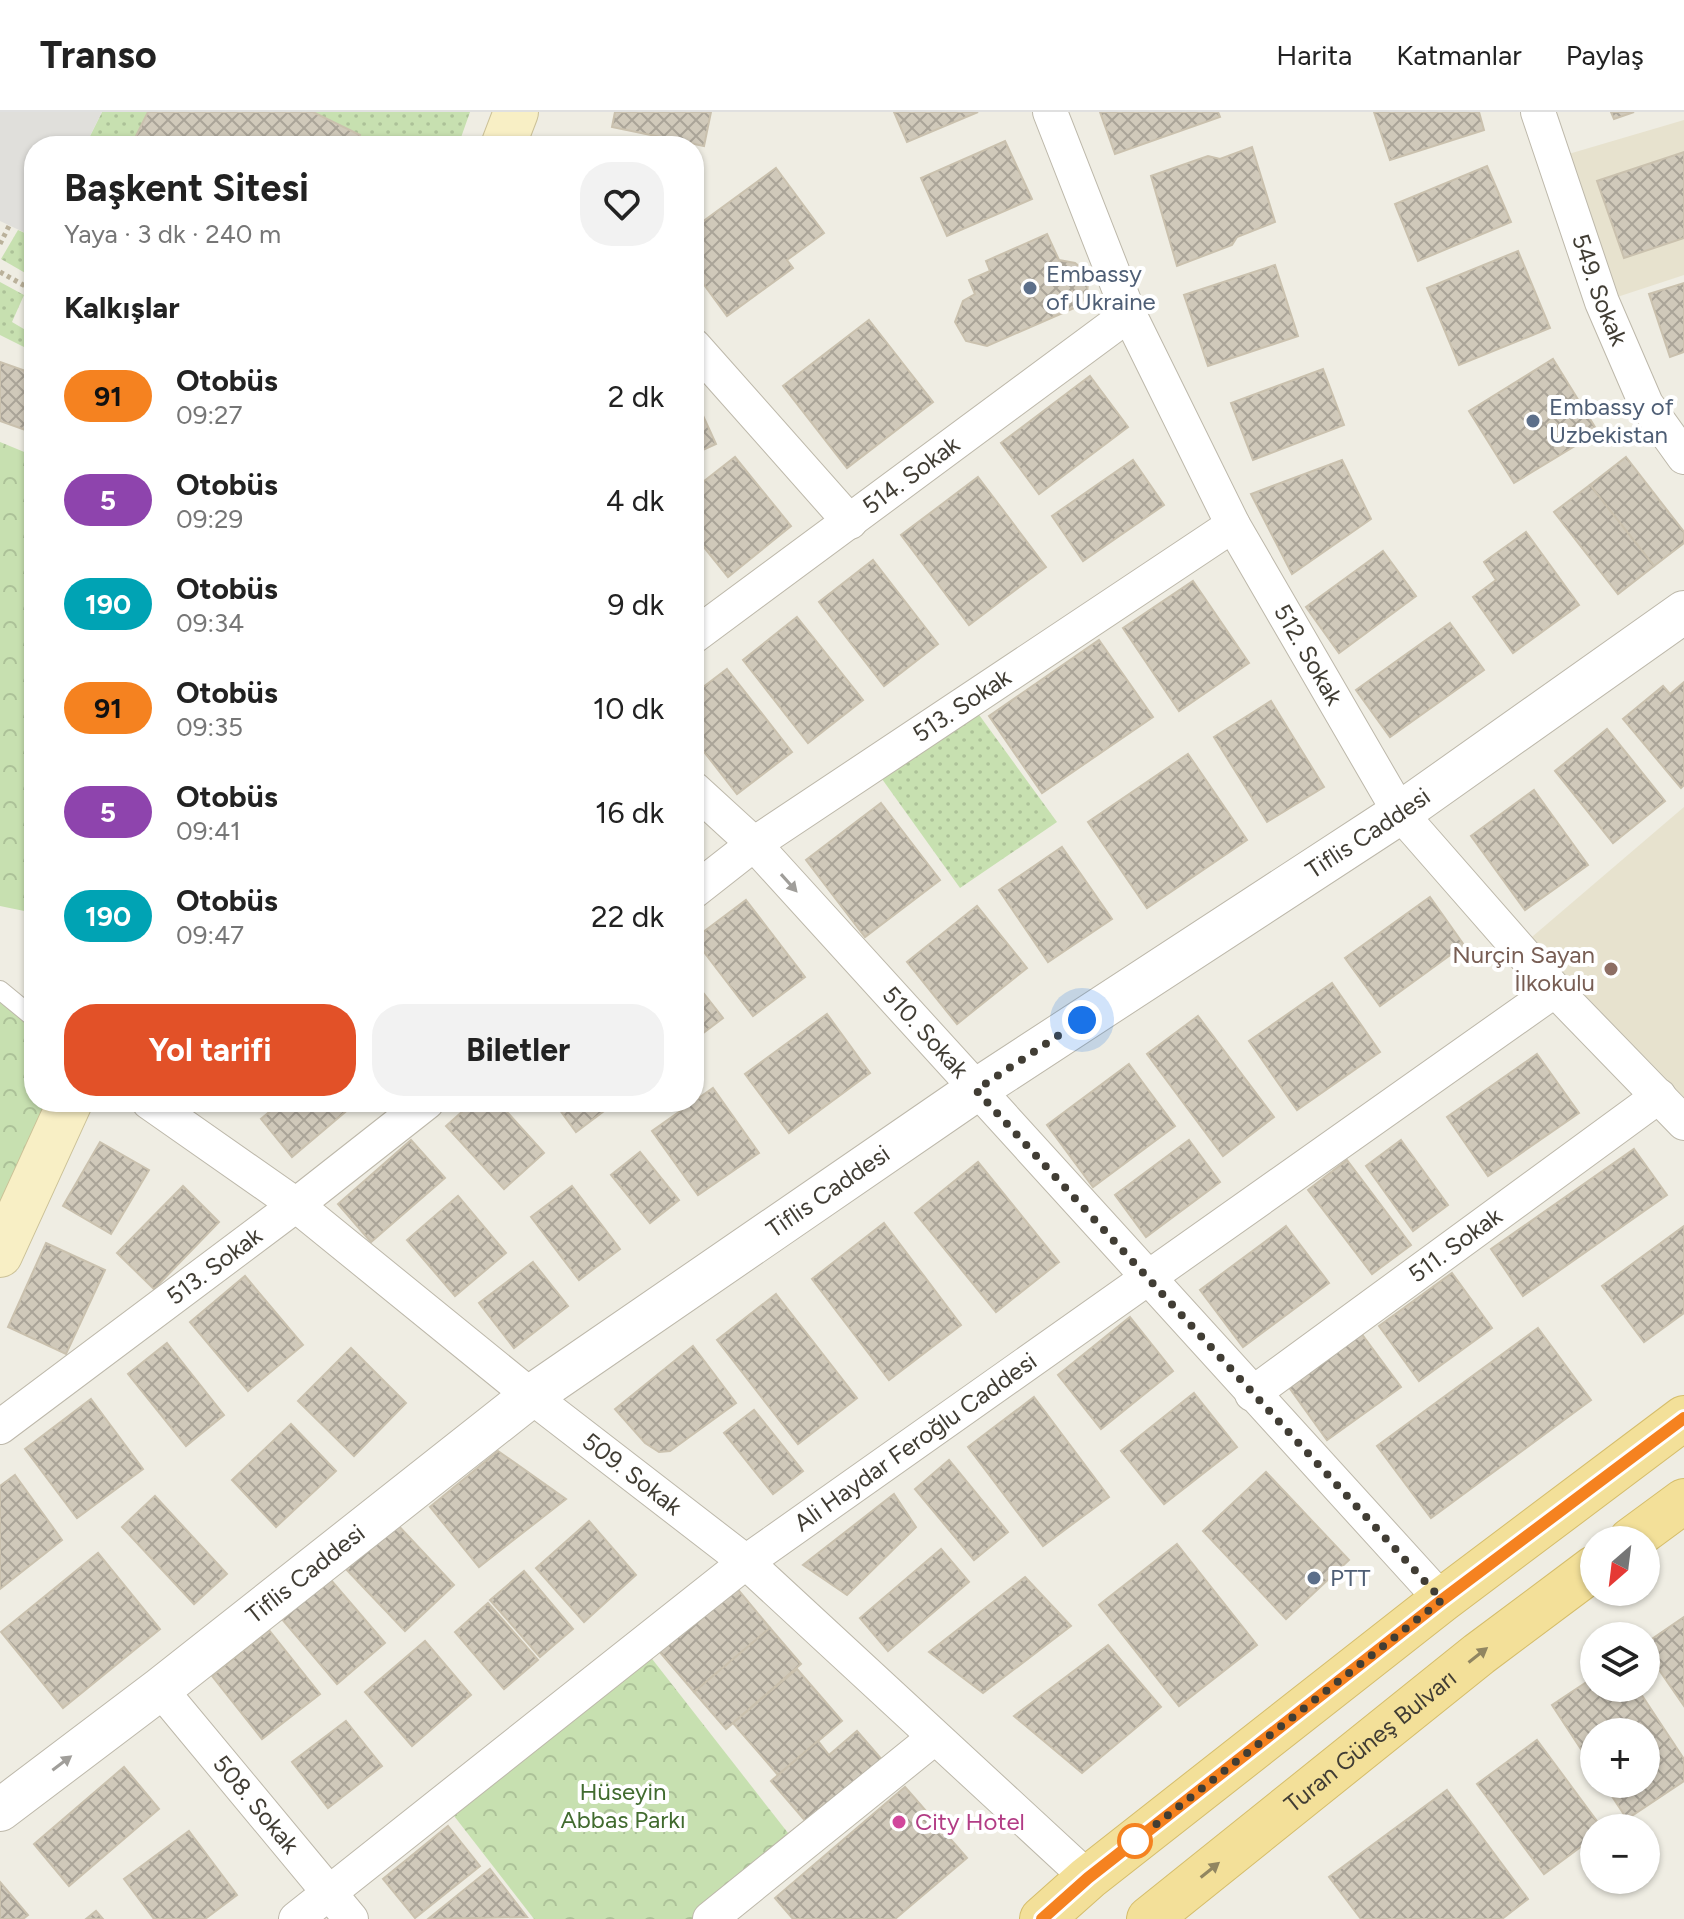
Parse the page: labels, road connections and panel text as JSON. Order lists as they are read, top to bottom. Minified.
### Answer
{"streets":{"main road":["Turan Güneş Bulvarı"],"street":["549. Sokak","514. Sokak","512. Sokak","513. Sokak","Tiflis Caddesi","510. Sokak","511. Sokak","Ali Haydar Feroğlu Caddesi","509. Sokak","508. Sokak"]},"crossings":[["514. Sokak","512. Sokak"],["512. Sokak","513. Sokak"],["512. Sokak","Tiflis Caddesi"],["512. Sokak","511. Sokak"],["512. Sokak","Ali Haydar Feroğlu Caddesi"],["513. Sokak","510. Sokak"],["513. Sokak","509. Sokak"],["Tiflis Caddesi","510. Sokak"],["Tiflis Caddesi","509. Sokak"],["Tiflis Caddesi","508. Sokak"],["510. Sokak","511. Sokak"],["510. Sokak","Ali Haydar Feroğlu Caddesi"],["Ali Haydar Feroğlu Caddesi","509. Sokak"],["Ali Haydar Feroğlu Caddesi","508. Sokak"]],"parks":["Hüseyin Abbas Parkı"],"places":["Embassy of Ukraine","Embassy of Uzbekistan","Nurçin Sayan İlkokulu","PTT","City Hotel"],"lines":["bus line 91"],"north":"bottom left","page":{"header":"Transo","nav":["Harita","Katmanlar","Paylaş"],"heading":[["Başkent Sitesi","Yaya · 3 dk · 240 m"],"Kalkışlar"],"list":[{"mark":"91","name":"Otobüs","note":"09:27","value":"2 dk"},{"mark":"5","name":"Otobüs","note":"09:29","value":"4 dk"},{"mark":"190","name":"Otobüs","note":"09:34","value":"9 dk"},{"mark":"91","name":"Otobüs","note":"09:35","value":"10 dk"},{"mark":"5","name":"Otobüs","note":"09:41","value":"16 dk"},{"mark":"190","name":"Otobüs","note":"09:47","value":"22 dk"}],"buttons":["Yol tarifi","Biletler"],"map_buttons":["+","−"]}}
